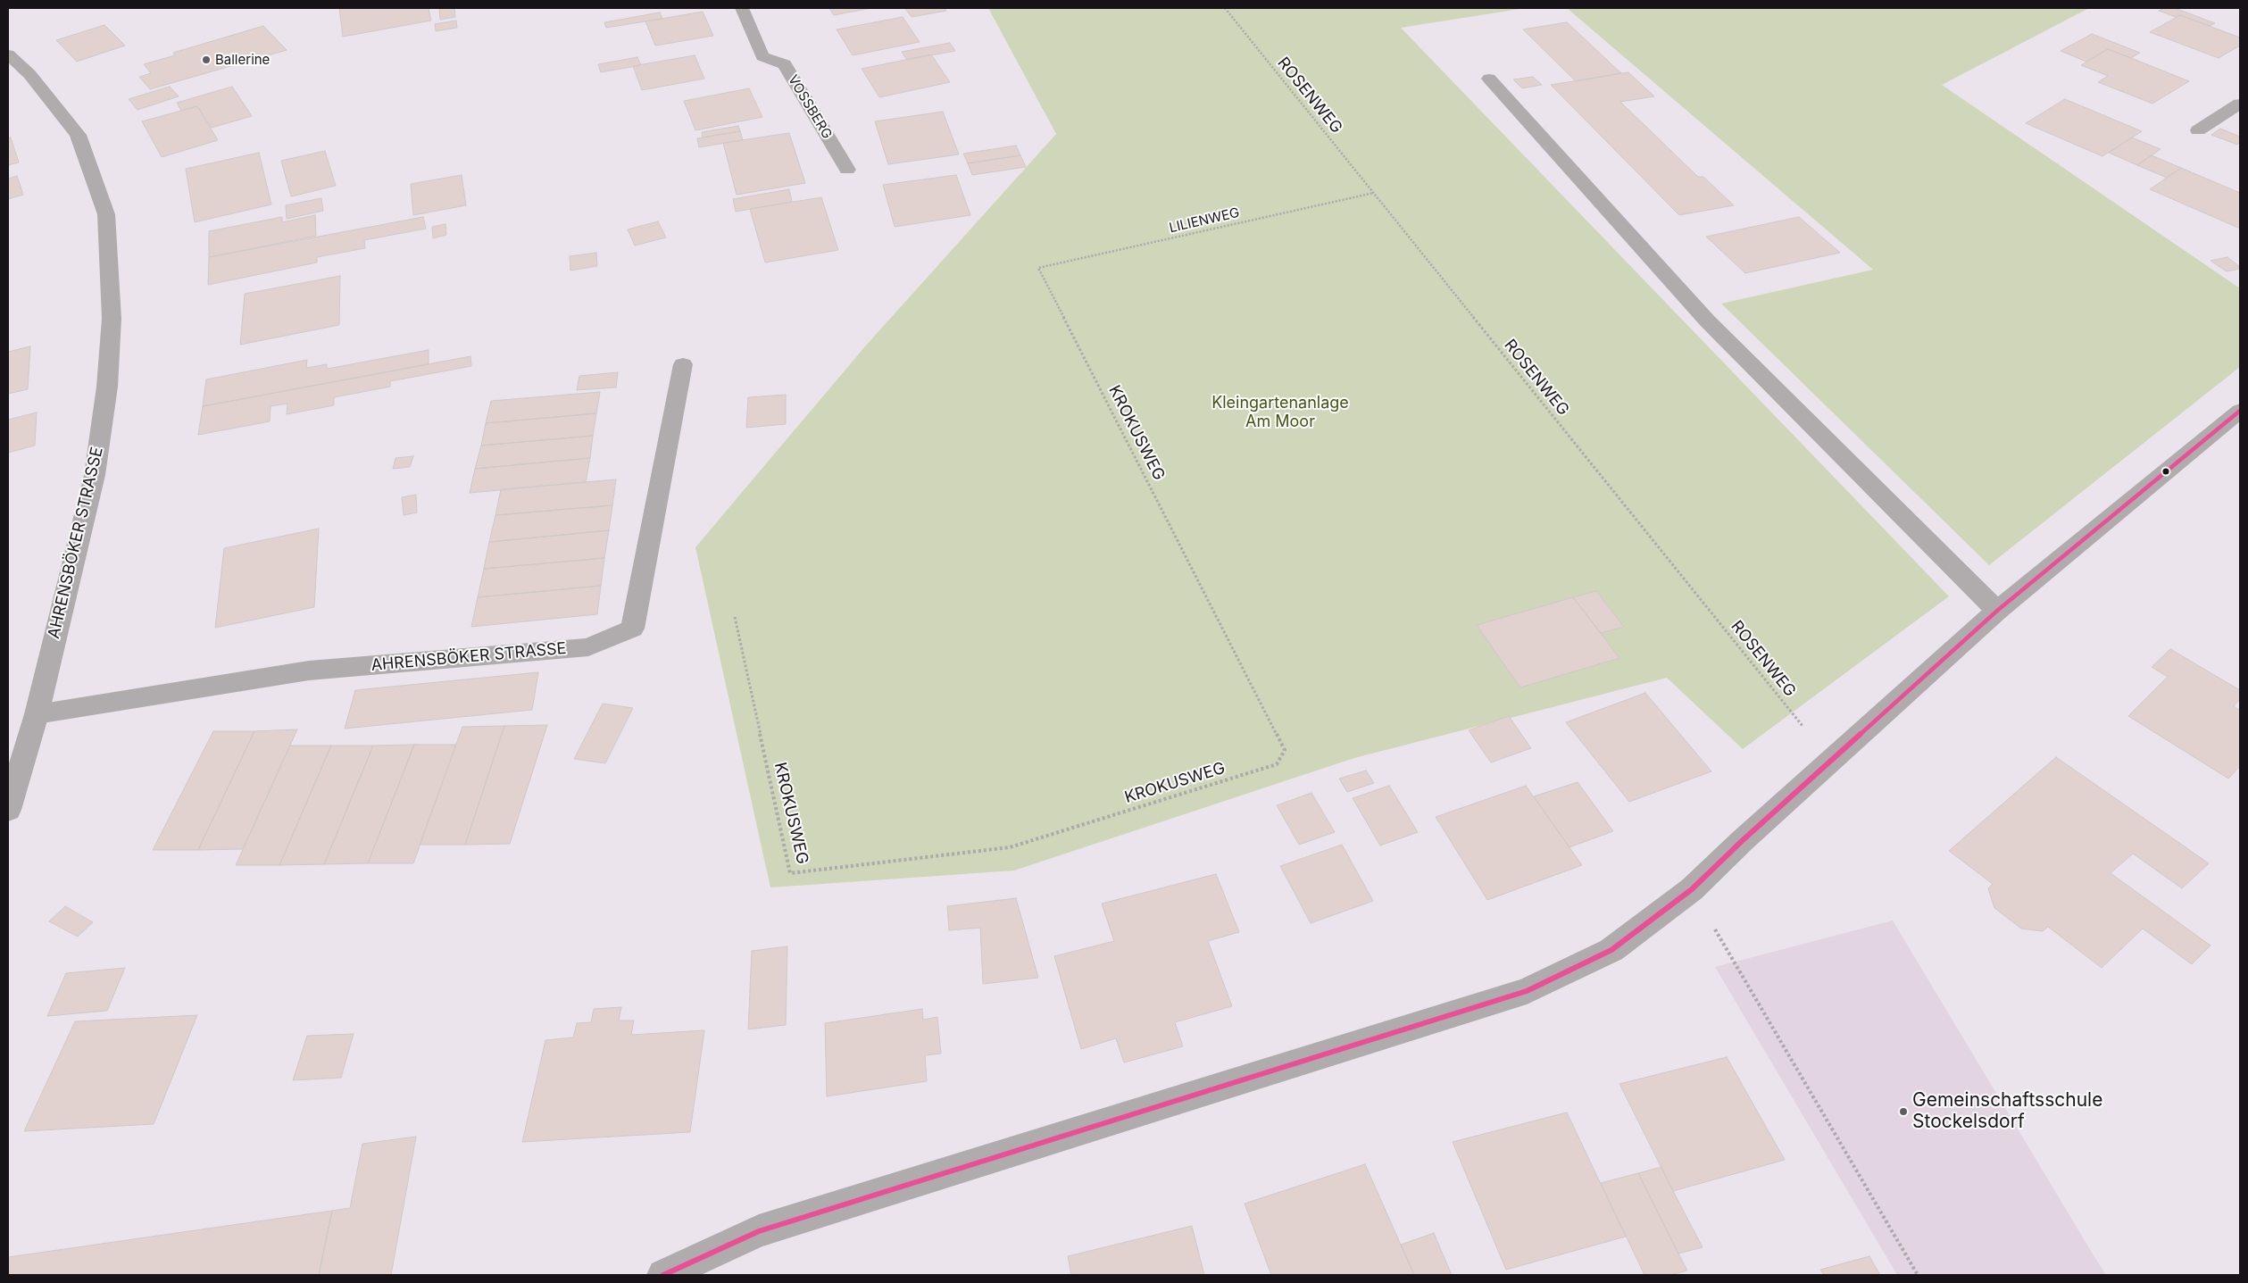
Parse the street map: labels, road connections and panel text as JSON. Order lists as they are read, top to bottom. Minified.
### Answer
{"streets":{"street":["VOSSBERG","AHRENSBÖKER STRASSE"],"path":["ROSENWEG","LILIENWEG","KROKUSWEG"]},"crossings":[["ROSENWEG","LILIENWEG"],["LILIENWEG","KROKUSWEG"]],"parks":["Kleingartenanlage Am Moor"],"places":["Ballerine","Gemeinschaftsschule Stockelsdorf"]}
